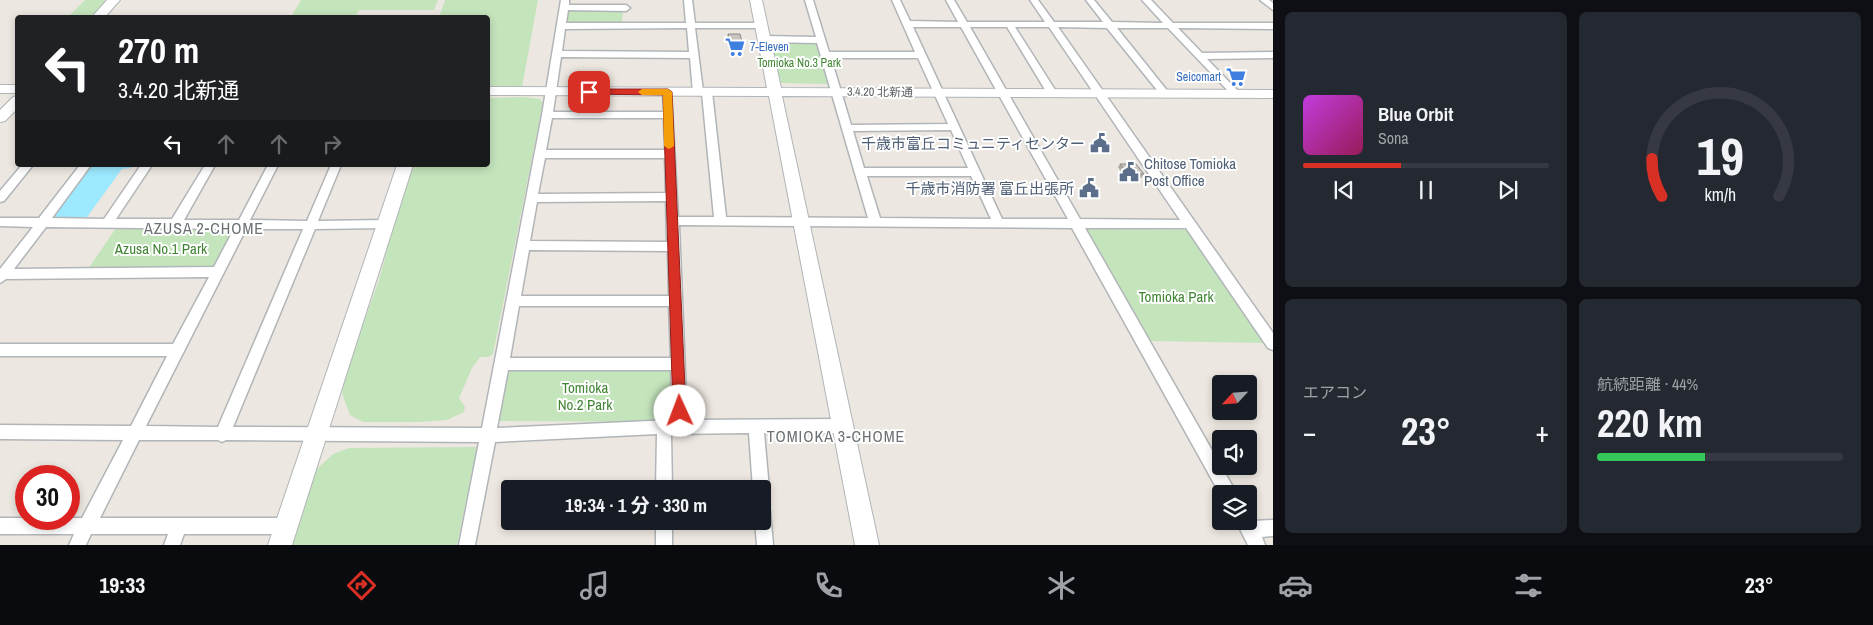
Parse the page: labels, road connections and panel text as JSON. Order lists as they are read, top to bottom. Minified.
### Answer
{"streets":{"street":["3.4.20 北新通"]},"districts":["AZUSA 2-CHOME","TOMIOKA 3-CHOME"],"parks":["Tomioka No.3 Park","Azusa No.1 Park","Tomioka Park","Tomioka No.2 Park"],"places":{"supermarket":["7-Eleven","Seicomart"],"public building":["千歳市富丘コミュニティセンター","Chitose Tomioka Post Office","千歳市消防署 富丘出張所"]},"north":"bottom left","page":{"turn":["270 m","3.4.20 北新通"],"song":["Blue Orbit","Sona"],"tile":["エアコン",["航続距離 · 44%","220 km"]],"heat":["−","23°","+"],"limit":"30","trip":"19:34 · 1 分 · 330 m","tabs":["19:33","23°"],"gauge":["19","km/h"]}}
